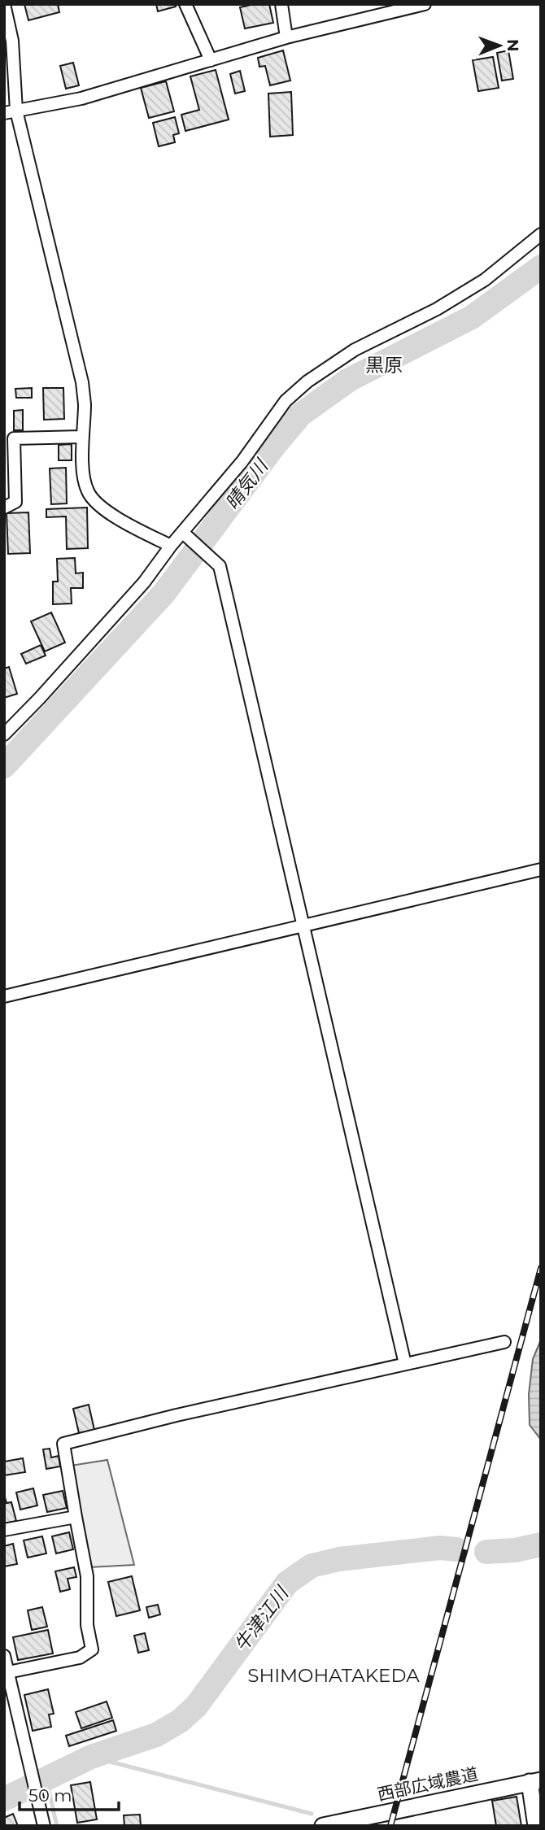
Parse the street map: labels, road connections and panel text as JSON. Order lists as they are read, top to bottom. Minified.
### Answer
{"streets":{"street":["西部広域農道"]},"districts":["黒原","SHIMOHATAKEDA"],"water":["晴気川","牛津江川"],"scale_bar":"50 m","north":"right"}
